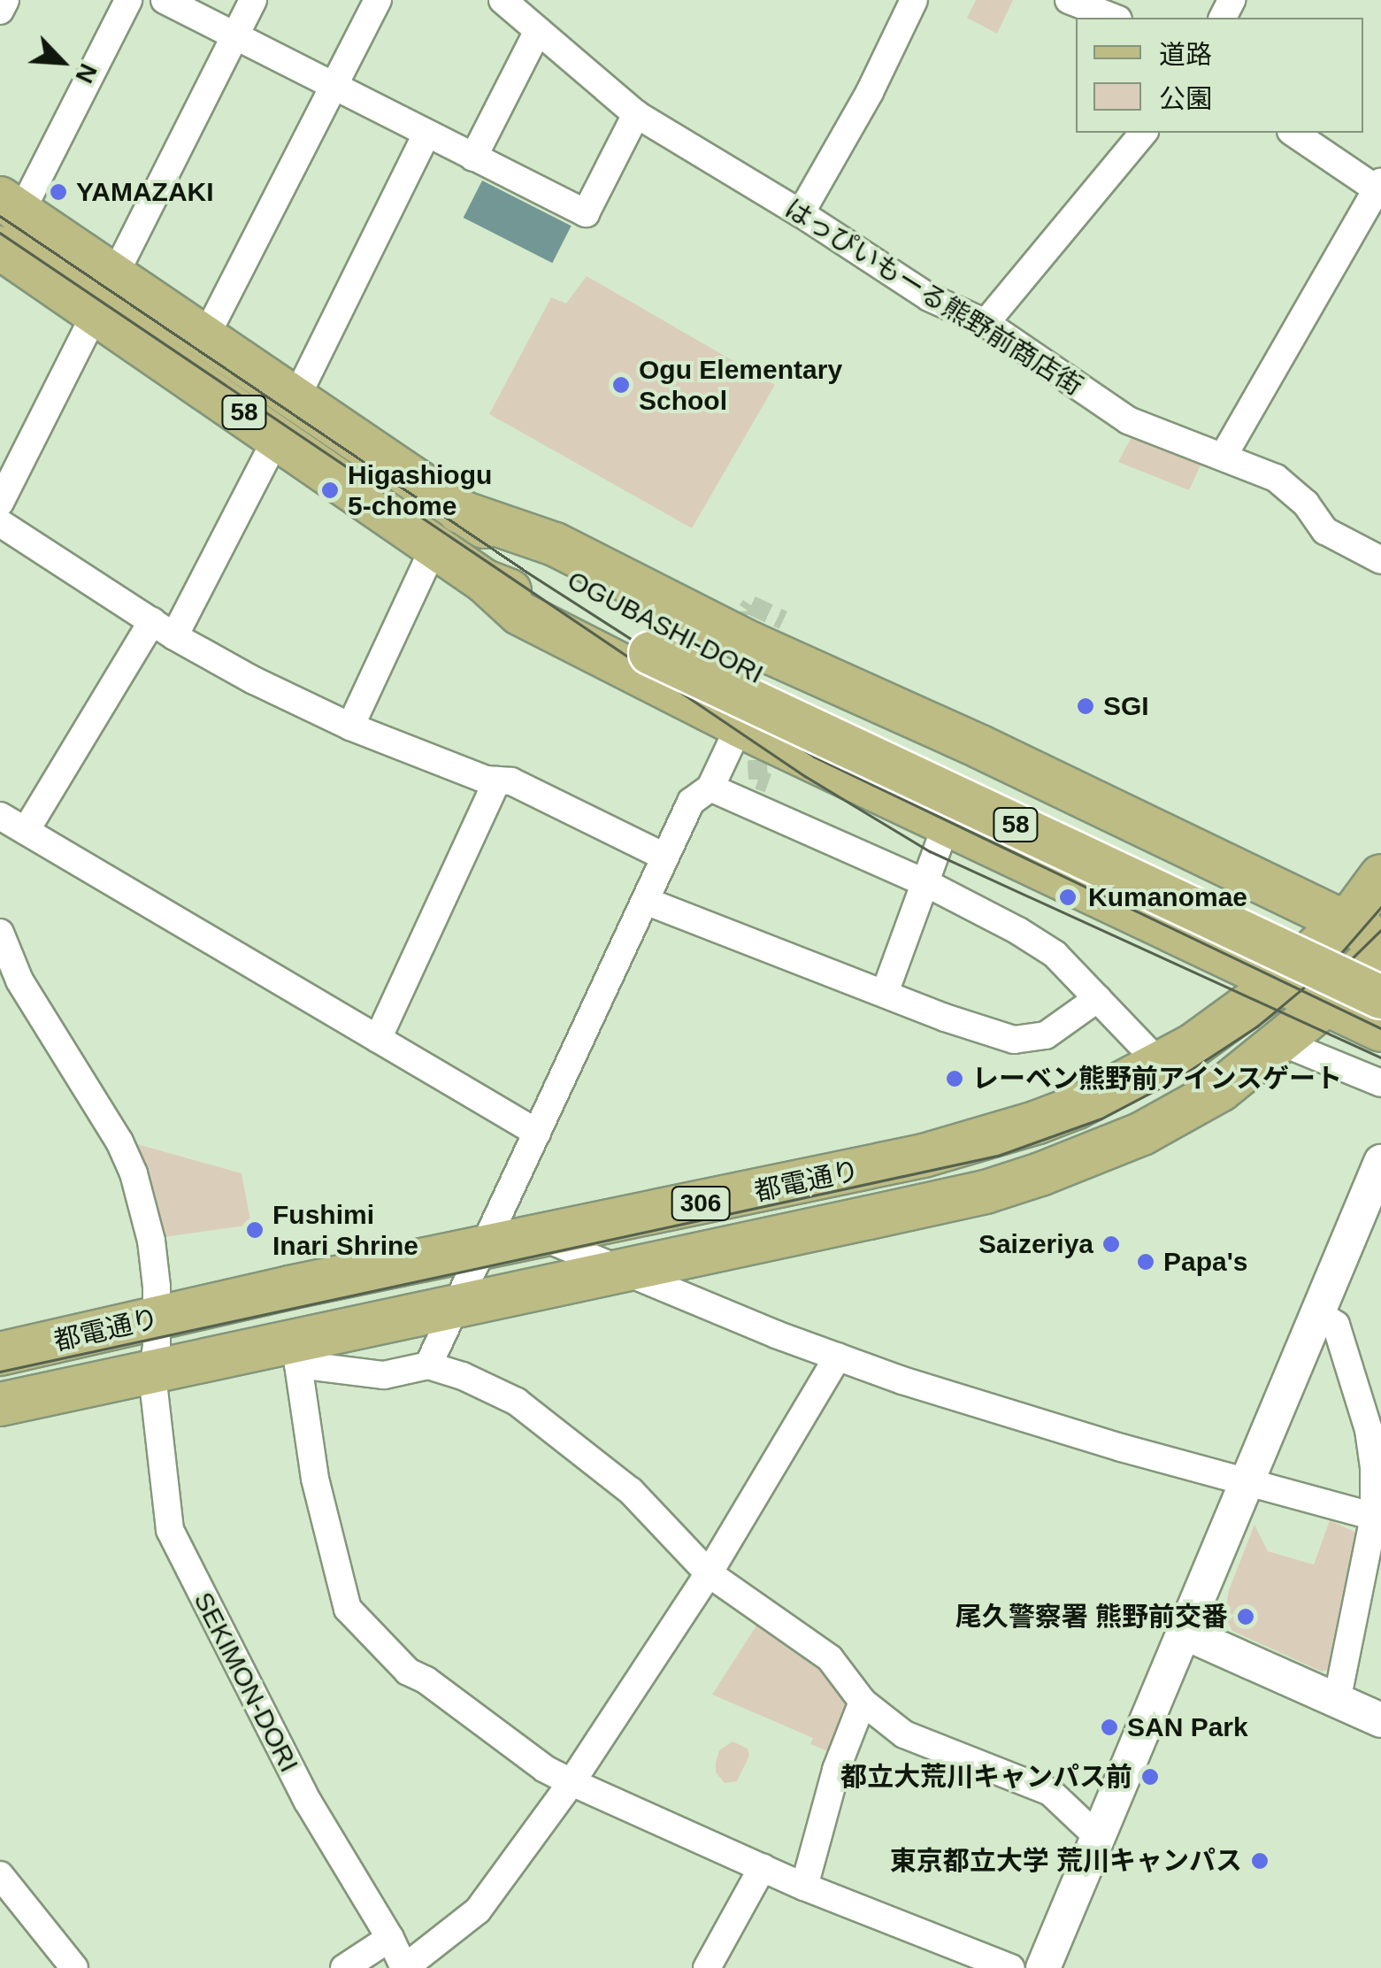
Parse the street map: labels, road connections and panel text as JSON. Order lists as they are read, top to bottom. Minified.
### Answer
{"streets":{"main road":["58","OGUBASHI-DORI","都電通り","306"],"street":["はっぴいもーる熊野前商店街","SEKIMON-DORI"]},"crossings":[["都電通り","SEKIMON-DORI"]],"places":["YAMAZAKI","Ogu Elementary School","Higashiogu 5-chome","SGI","Kumanomae","レーベン熊野前アインスゲート","Fushimi Inari Shrine","Saizeriya","Papa's","尾久警察署 熊野前交番","SAN Park","都立大荒川キャンパス前","東京都立大学 荒川キャンパス"],"legend":["道路","公園"],"north":"bottom right"}
